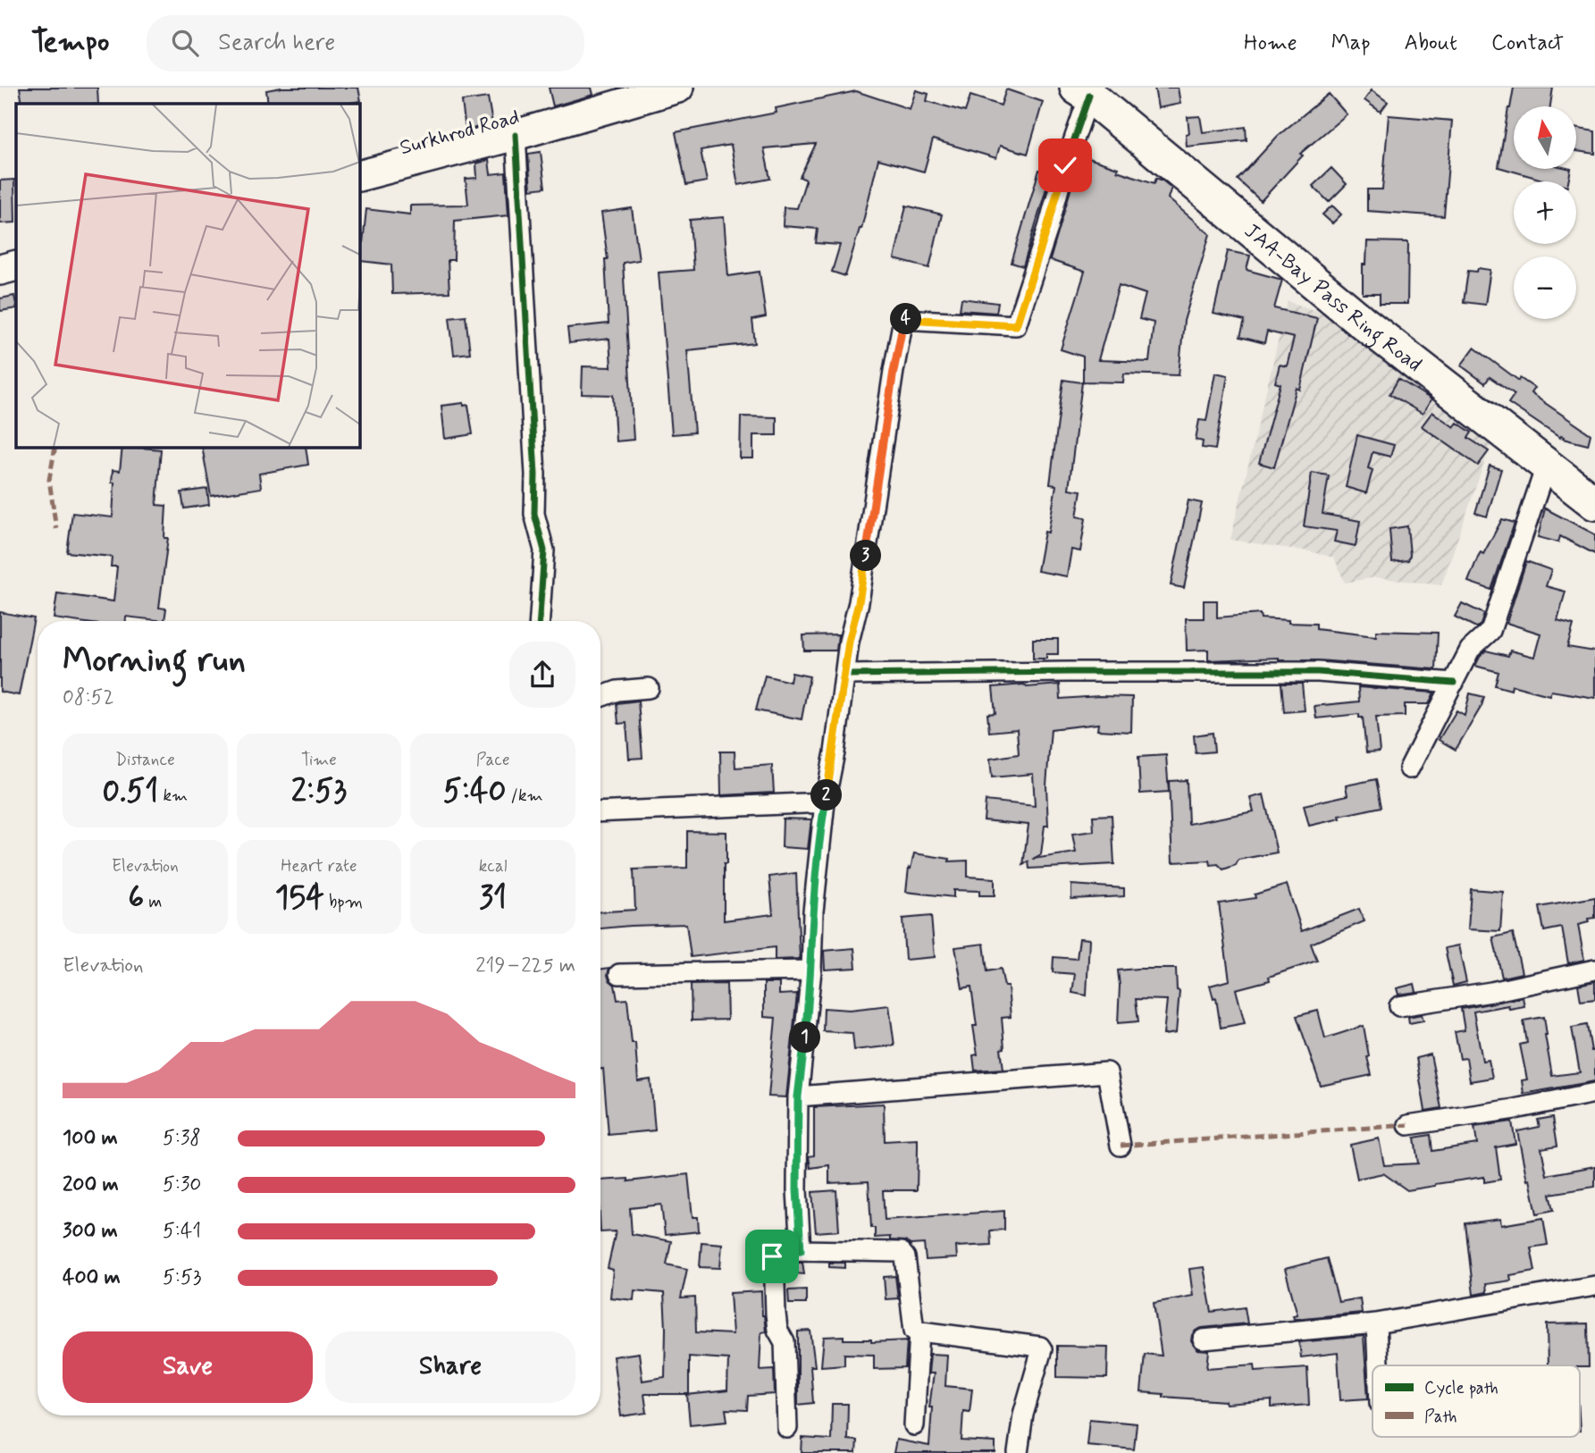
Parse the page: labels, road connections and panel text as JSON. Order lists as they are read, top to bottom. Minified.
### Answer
{"streets":{"highway":["JAA-Bay Pass Ring Road"],"main road":["Surkhrod Road"]},"legend":["Cycle path","Path"],"north":"top","page":{"header":"Tempo","search":"Search here","nav":["Home","Map","About","Contact"],"map_buttons":["+","−"],"pins":["4","3","2","1"],"heading":["Morning run","08:52"],"stats":[["Distance","0.51 km"],["Time","2:53"],["Pace","5:40 /km"],["Elevation","6 m"],["Heart rate","154 bpm"],["kcal","31"]],"chart":["Elevation","219–225 m"],"list":[{"name":"100 m","note":"5:38"},{"name":"200 m","note":"5:30"},{"name":"300 m","note":"5:41"},{"name":"400 m","note":"5:53"}],"buttons":["Save","Share"]}}
